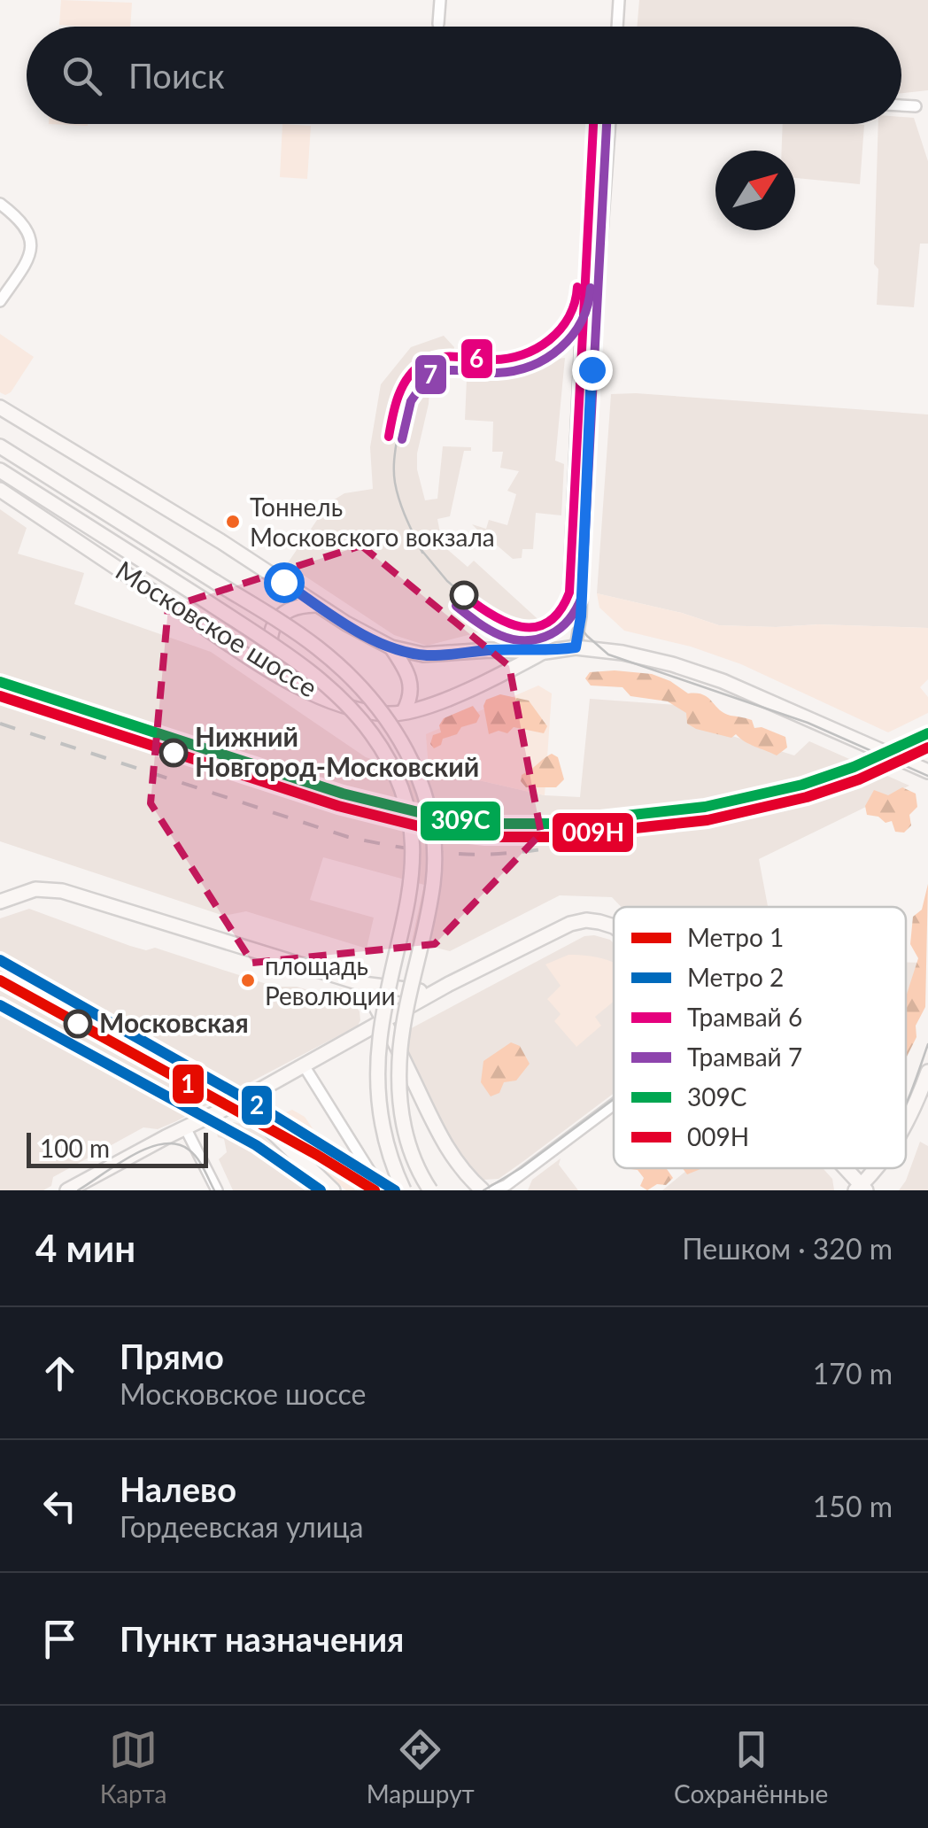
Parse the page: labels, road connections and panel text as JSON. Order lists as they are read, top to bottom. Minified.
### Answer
{"streets":{"main road":["Московское шоссе"]},"places":["Тоннель Московского вокзала","Нижний Новгород-Московский","площадь Революции","Московская"],"lines":["tram line 6","tram line 7","transit line 309С","transit line 009Н","metro line 2","metro line 1"],"legend":["Метро 1","Метро 2","Трамвай 6","Трамвай 7","309С","009Н"],"scale_bar":"100 m","north":"top right","page":{"search":"Поиск","scale":"100 m","heading":["4 мин","Пешком · 320 m"],"list":[["Прямо","Московское шоссе","170 m"],["Налево","Гордеевская улица","150 m"],"Пункт назначения"],"nav":["Карта","Маршрут","Сохранённые"]}}
